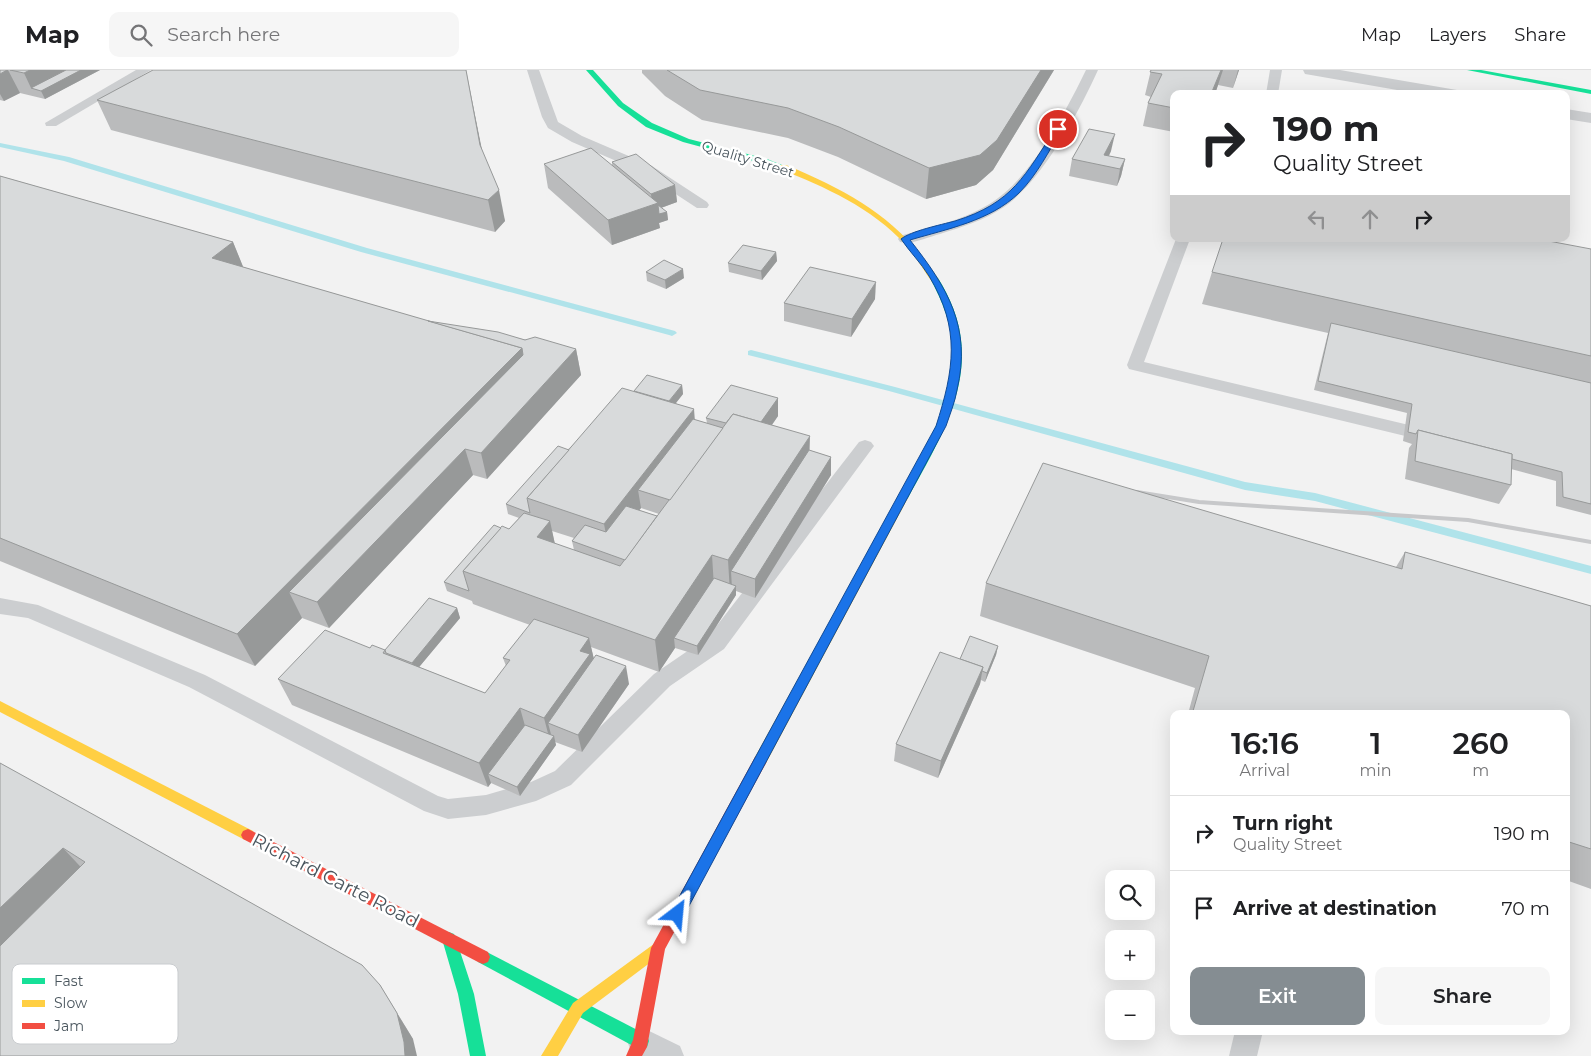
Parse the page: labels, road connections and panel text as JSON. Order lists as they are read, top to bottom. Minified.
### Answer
{"streets":{"main road":["Quality Street","Richard Carte Road"]},"crossings":[["Quality Street","Richard Carte Road"]],"legend":["Fast","Slow","Jam"],"page":{"header":"Map","search":"Search here","nav":["Map","Layers","Share"],"turn":["190 m","Quality Street"],"eta":["16:16","Arrival","1","min","260","m"],"list":[{"name":"Turn right","note":"Quality Street","value":"190 m"},{"name":"Arrive at destination","value":"70 m"}],"map_buttons":["+","−"],"buttons":["Exit","Share"]}}
